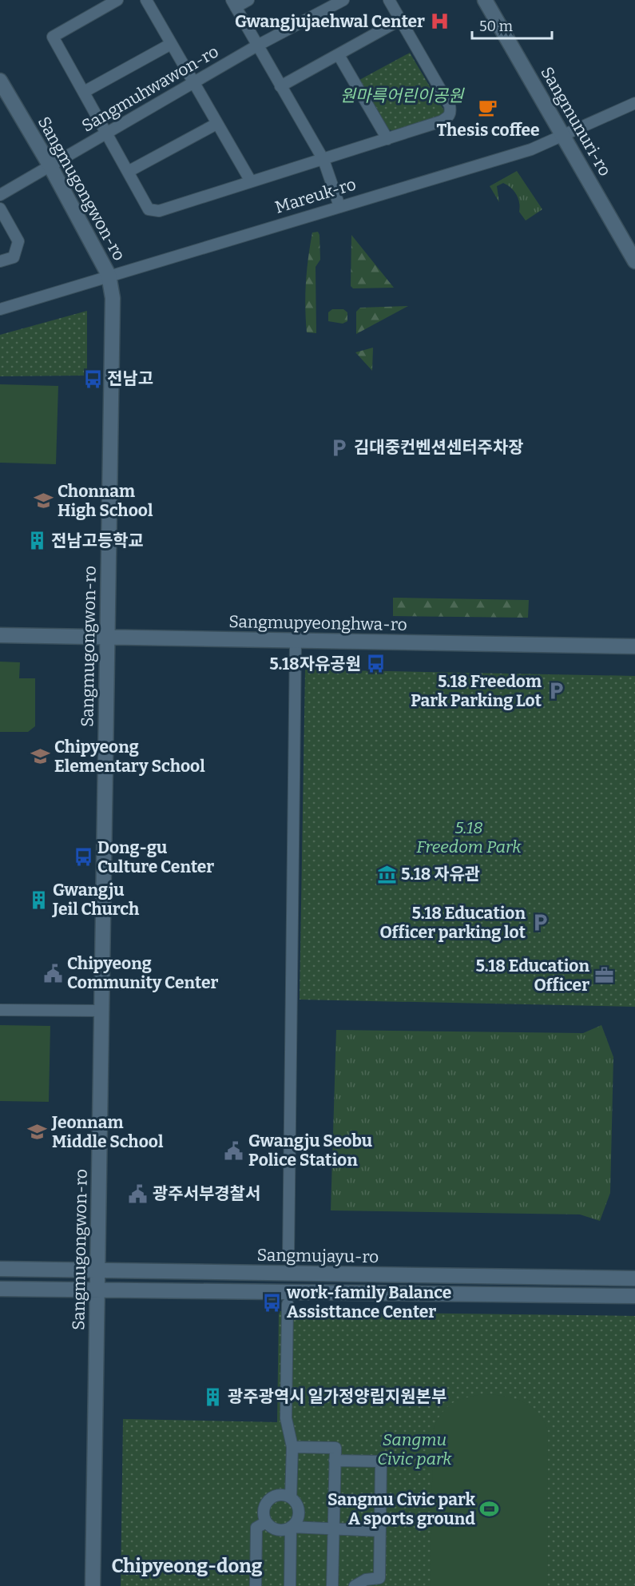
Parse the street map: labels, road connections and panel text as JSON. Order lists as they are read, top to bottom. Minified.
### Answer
{"streets":{"street":["Sangmuhwawon-ro","Sangmunuri-ro","Sangmugongwon-ro","Mareuk-ro","Sangmupyeonghwa-ro","Sangmujayu-ro"]},"crossings":[["Sangmuhwawon-ro","Sangmugongwon-ro"],["Sangmunuri-ro","Mareuk-ro"],["Sangmugongwon-ro","Mareuk-ro"],["Sangmugongwon-ro","Sangmupyeonghwa-ro"],["Sangmugongwon-ro","Sangmujayu-ro"]],"districts":["Chipyeong-dong"],"parks":["원마륵어린이공원","5.18 Freedom Park","Sangmu Civic park"],"places":{"hospital":["Gwangjujaehwal Center"],"cafe":["Thesis coffee"],"bus stop":["전남고","5.18자유공원","Dong-gu Culture Center","work-family Balance Assisttance Center"],"parking":["김대중컨벤션센터주차장","5.18 Freedom Park Parking Lot","5.18 Education Officer parking lot"],"school or university":["Chonnam High School","Chipyeong Elementary School","Jeonnam Middle School"],"building":["전남고등학교","Gwangju Jeil Church","광주광역시 일가정양립지원본부"],"museum":["5.18 자유관"],"public building":["Chipyeong Community Center","Gwangju Seobu Police Station","광주서부경찰서"],"office":["5.18 Education Officer"],"sports":["Sangmu Civic park A sports ground"]},"scale_bar":"50 m"}
